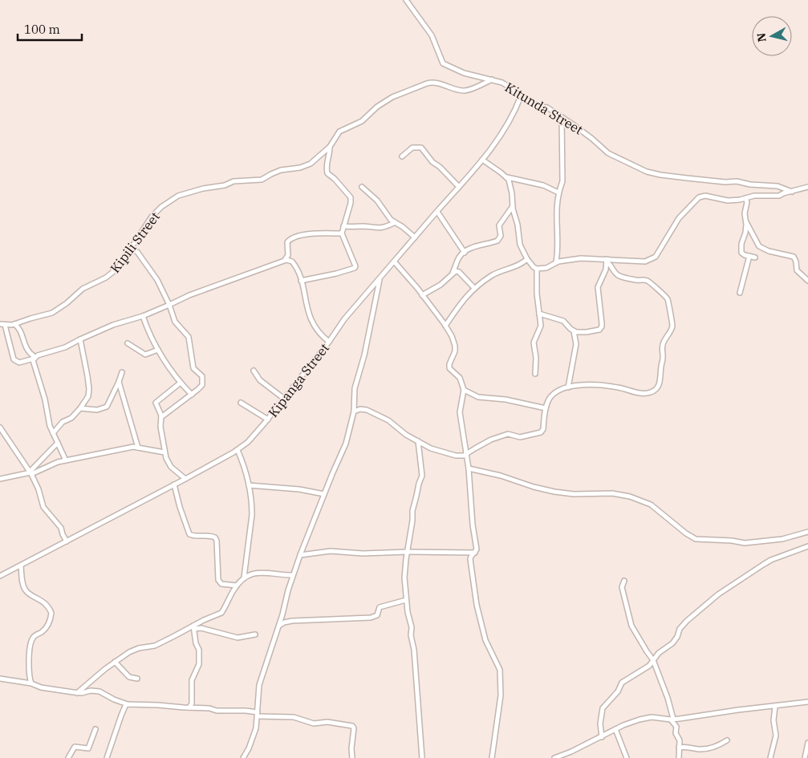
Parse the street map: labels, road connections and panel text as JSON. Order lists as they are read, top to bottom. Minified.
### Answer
{"streets":{"street":["Kitunda Street","Kipili Street","Kipanga Street"]},"crossings":[["Kitunda Street","Kipili Street"],["Kitunda Street","Kipanga Street"]],"scale_bar":"100 m","north":"left"}
